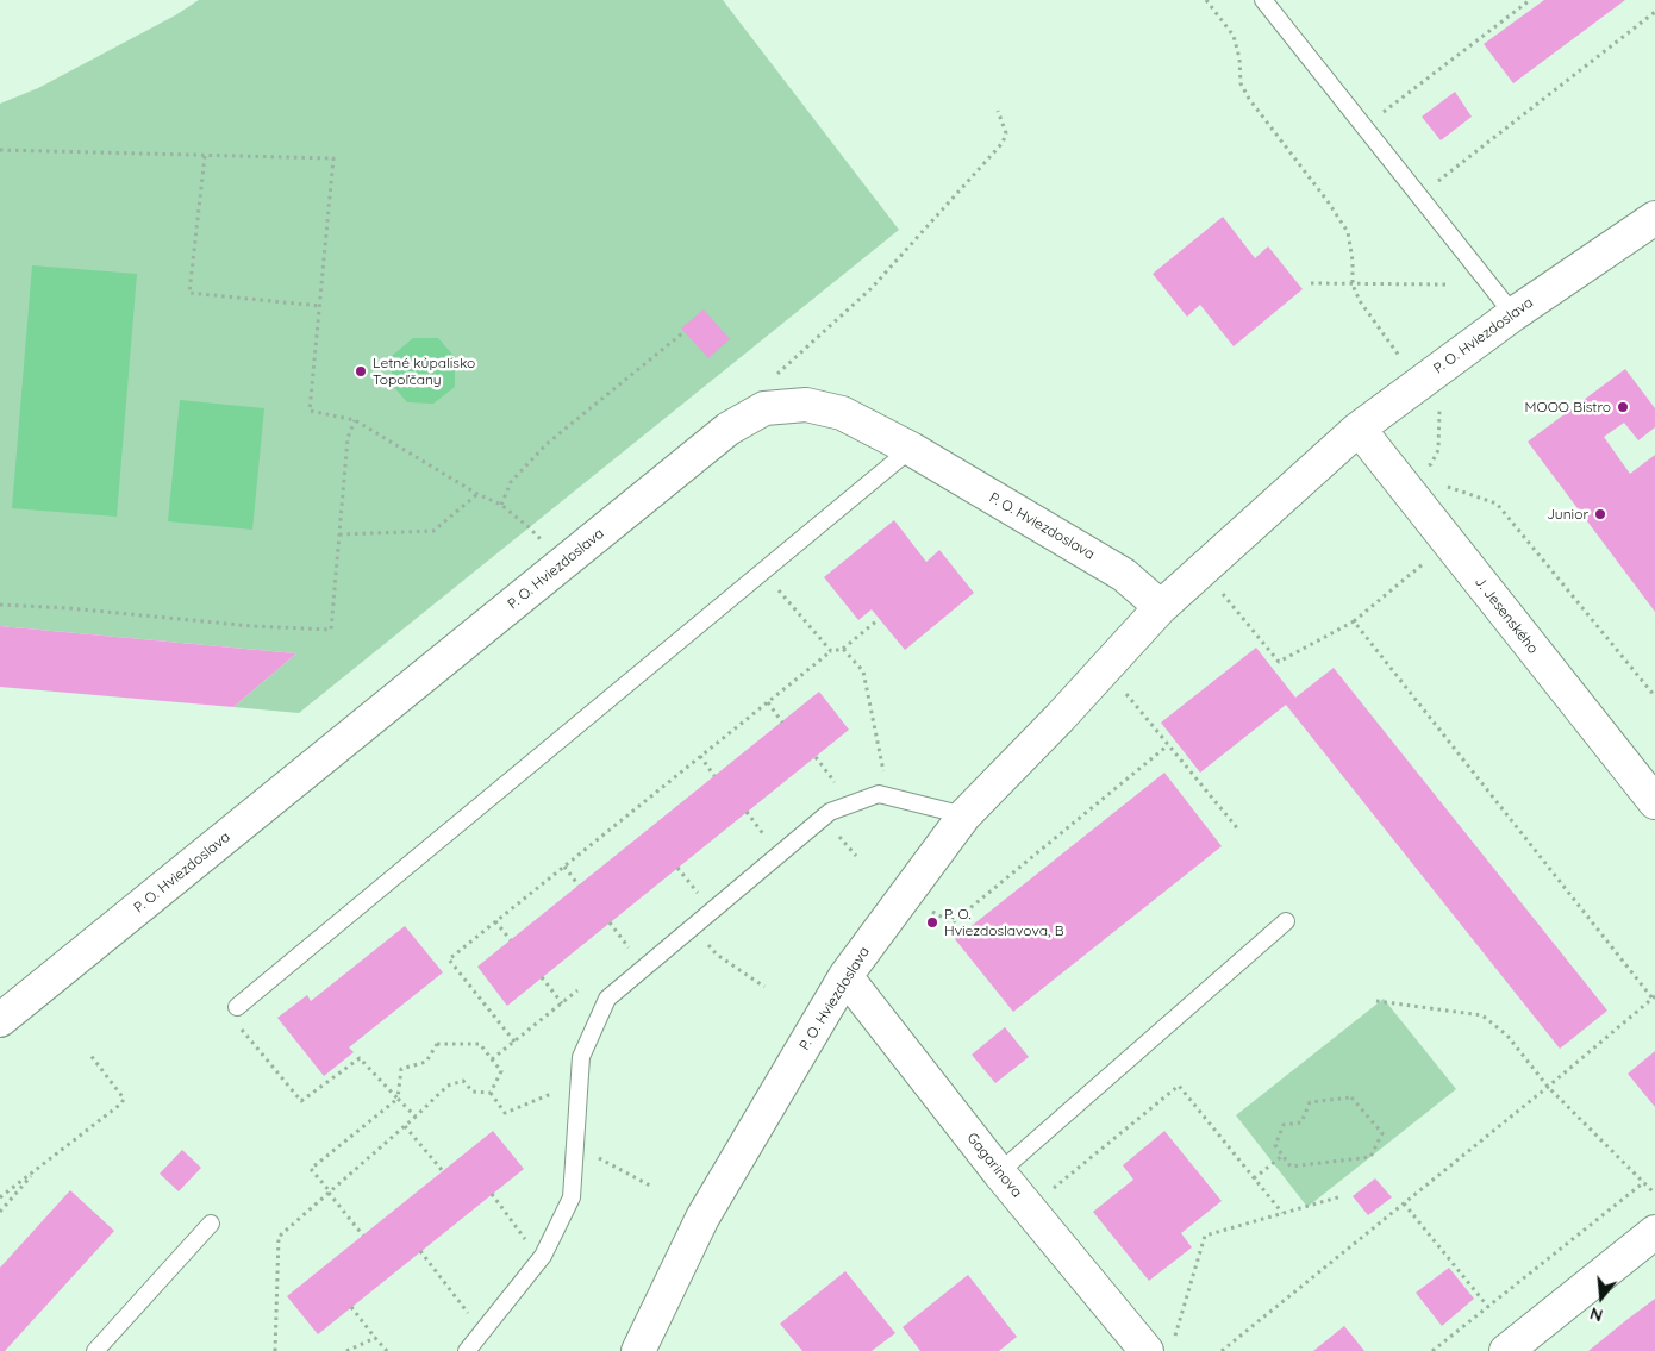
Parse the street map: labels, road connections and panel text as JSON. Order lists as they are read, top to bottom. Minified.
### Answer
{"streets":{"street":["P. O. Hviezdoslava","J. Jesenského","Gagarinova"]},"crossings":[["P. O. Hviezdoslava","J. Jesenského"],["P. O. Hviezdoslava","Gagarinova"]],"places":["Letné kúpalisko Topoľčany","MOOO Bistro","Junior","P. O. Hviezdoslavova, B"],"north":"bottom"}
